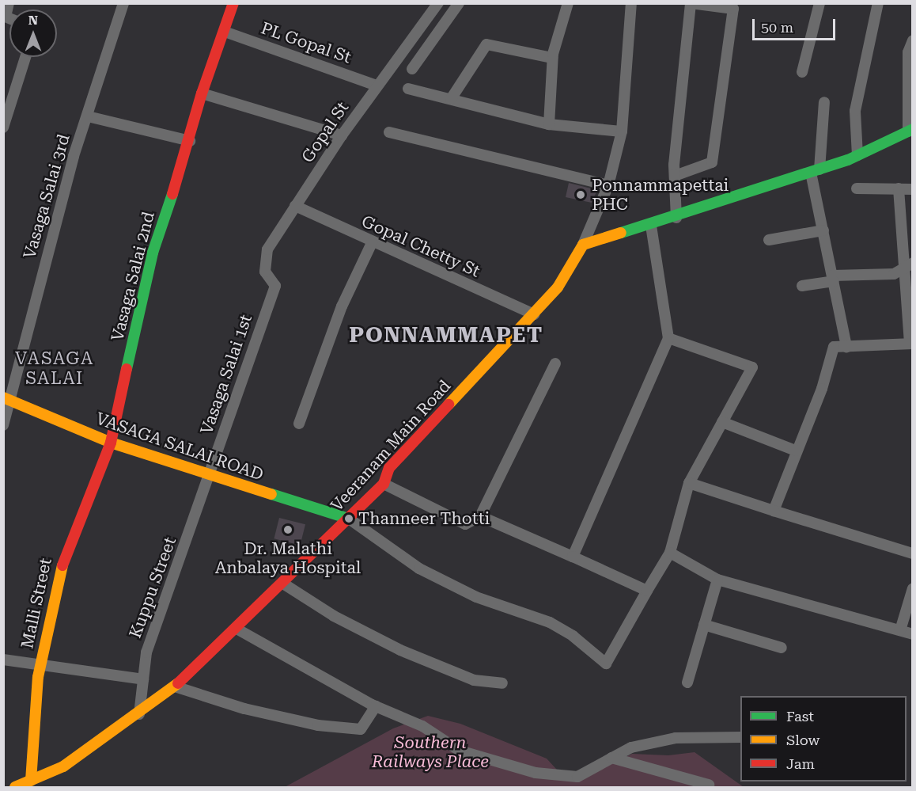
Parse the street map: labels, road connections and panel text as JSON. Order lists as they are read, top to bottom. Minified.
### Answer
{"streets":{"street":["PL Gopal St","Gopal St","Vasaga Salai 3rd","Gopal Chetty St","Vasaga Salai 2nd","Vasaga Salai 1st","Veeranam Main Road","VASAGA SALAI ROAD","Kuppu Street","Malli Street"]},"crossings":[["PL Gopal St","Gopal St"],["PL Gopal St","Vasaga Salai 2nd"],["Gopal St","Gopal Chetty St"],["Gopal St","Vasaga Salai 1st"],["Vasaga Salai 3rd","VASAGA SALAI ROAD"],["Gopal Chetty St","Veeranam Main Road"],["Vasaga Salai 2nd","VASAGA SALAI ROAD"],["Vasaga Salai 2nd","Malli Street"],["Vasaga Salai 1st","VASAGA SALAI ROAD"],["Vasaga Salai 1st","Kuppu Street"],["Veeranam Main Road","VASAGA SALAI ROAD"],["Veeranam Main Road","Kuppu Street"],["Veeranam Main Road","Malli Street"],["VASAGA SALAI ROAD","Kuppu Street"],["VASAGA SALAI ROAD","Malli Street"]],"districts":["PONNAMMAPET","VASAGA SALAI"],"parks":["Southern Railways Place"],"places":["Ponnammapettai PHC","Thanneer Thotti","Dr. Malathi Anbalaya Hospital"],"legend":["Fast","Slow","Jam"],"scale_bar":"50 m","north":"top"}
